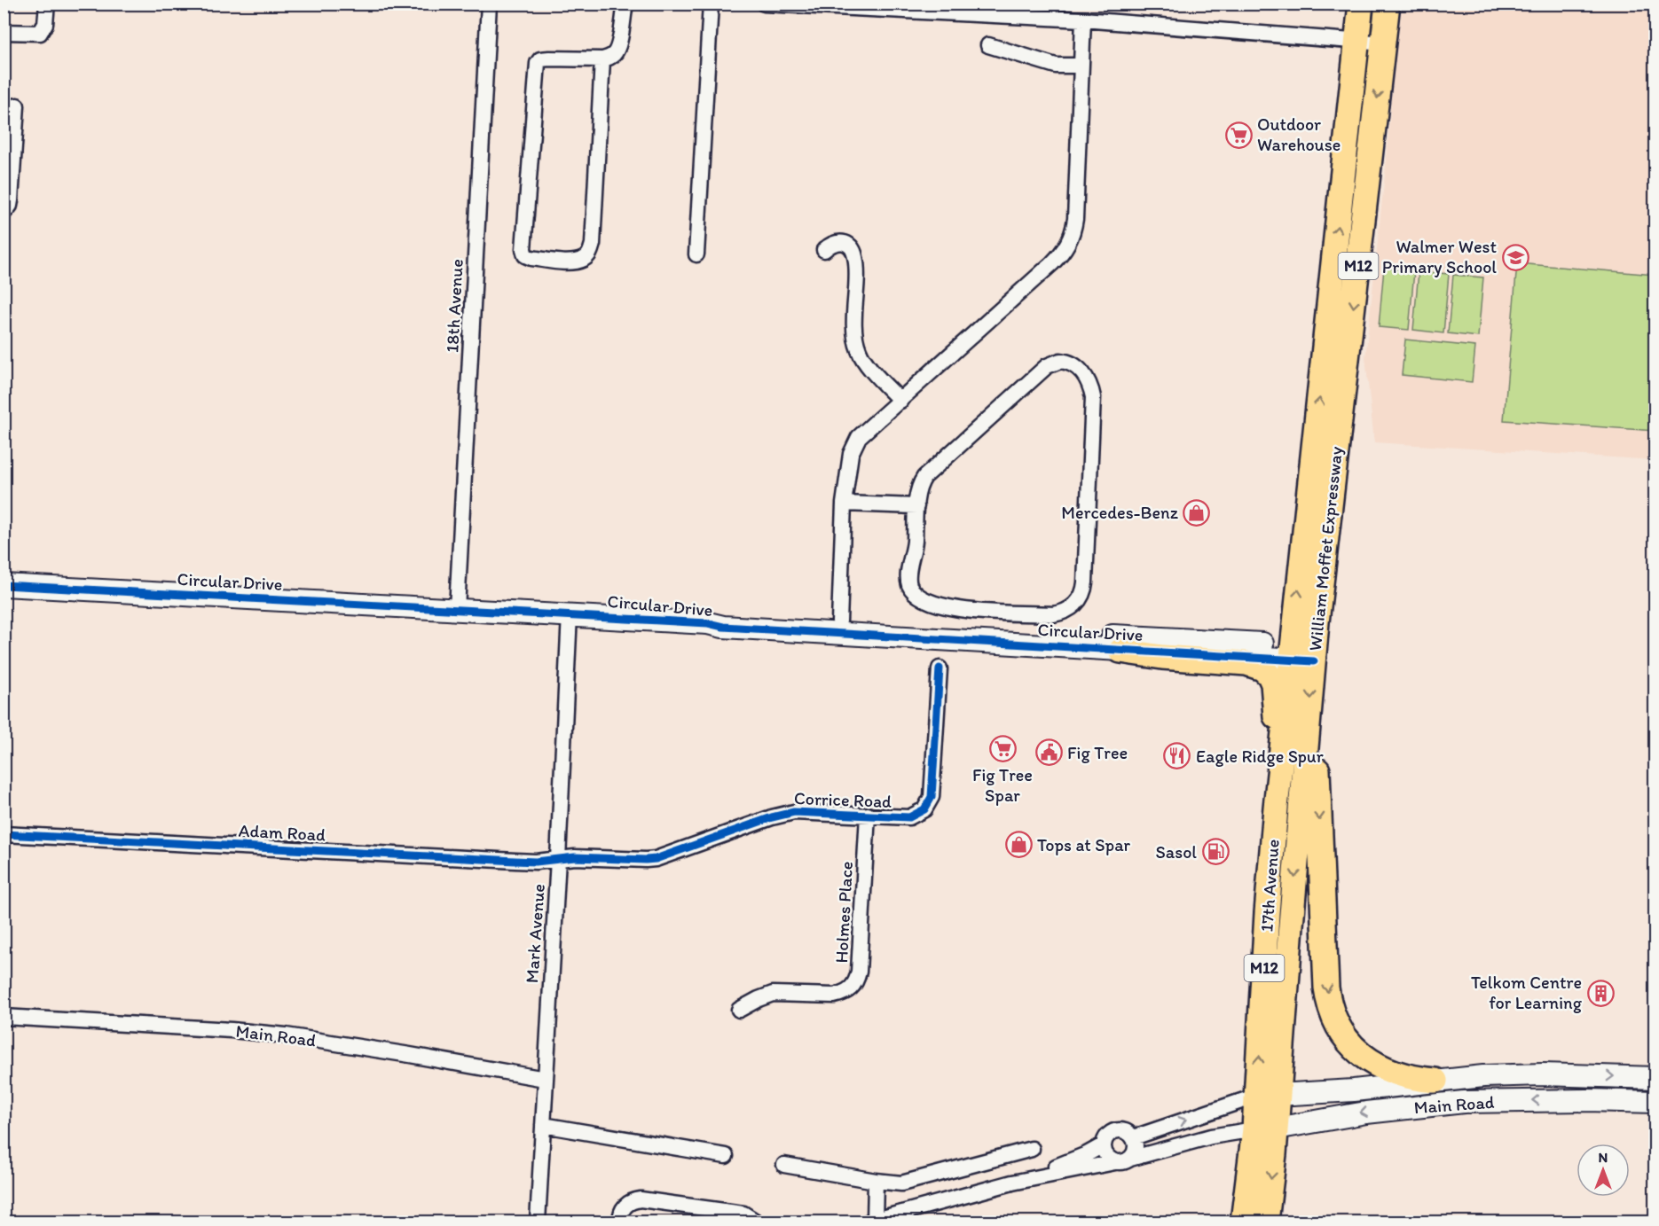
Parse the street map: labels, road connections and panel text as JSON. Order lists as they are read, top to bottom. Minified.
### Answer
{"streets":{"main road":["M12","William Moffet Expressway","17th Avenue"],"street":["18th Avenue","Circular Drive","Corrice Road","Adam Road","Holmes Place","Mark Avenue","Main Road"]},"crossings":[["M12","17th Avenue"],["M12","Main Road"],["18th Avenue","Circular Drive"],["William Moffet Expressway","Circular Drive"],["William Moffet Expressway","17th Avenue"],["William Moffet Expressway","Main Road"],["Circular Drive","17th Avenue"],["Circular Drive","Mark Avenue"],["Corrice Road","Adam Road"],["Corrice Road","Holmes Place"],["Corrice Road","Mark Avenue"],["Adam Road","Mark Avenue"],["17th Avenue","Main Road"],["Mark Avenue","Main Road"]],"one_way":["17th Avenue"],"places":{"supermarket":["Outdoor Warehouse","Fig Tree Spar"],"school or university":["Walmer West Primary School"],"shop":["Mercedes-Benz","Tops at Spar"],"public building":["Fig Tree"],"restaurant":["Eagle Ridge Spur"],"fuel station":["Sasol"],"building":["Telkom Centre for Learning"]},"north":"top"}
